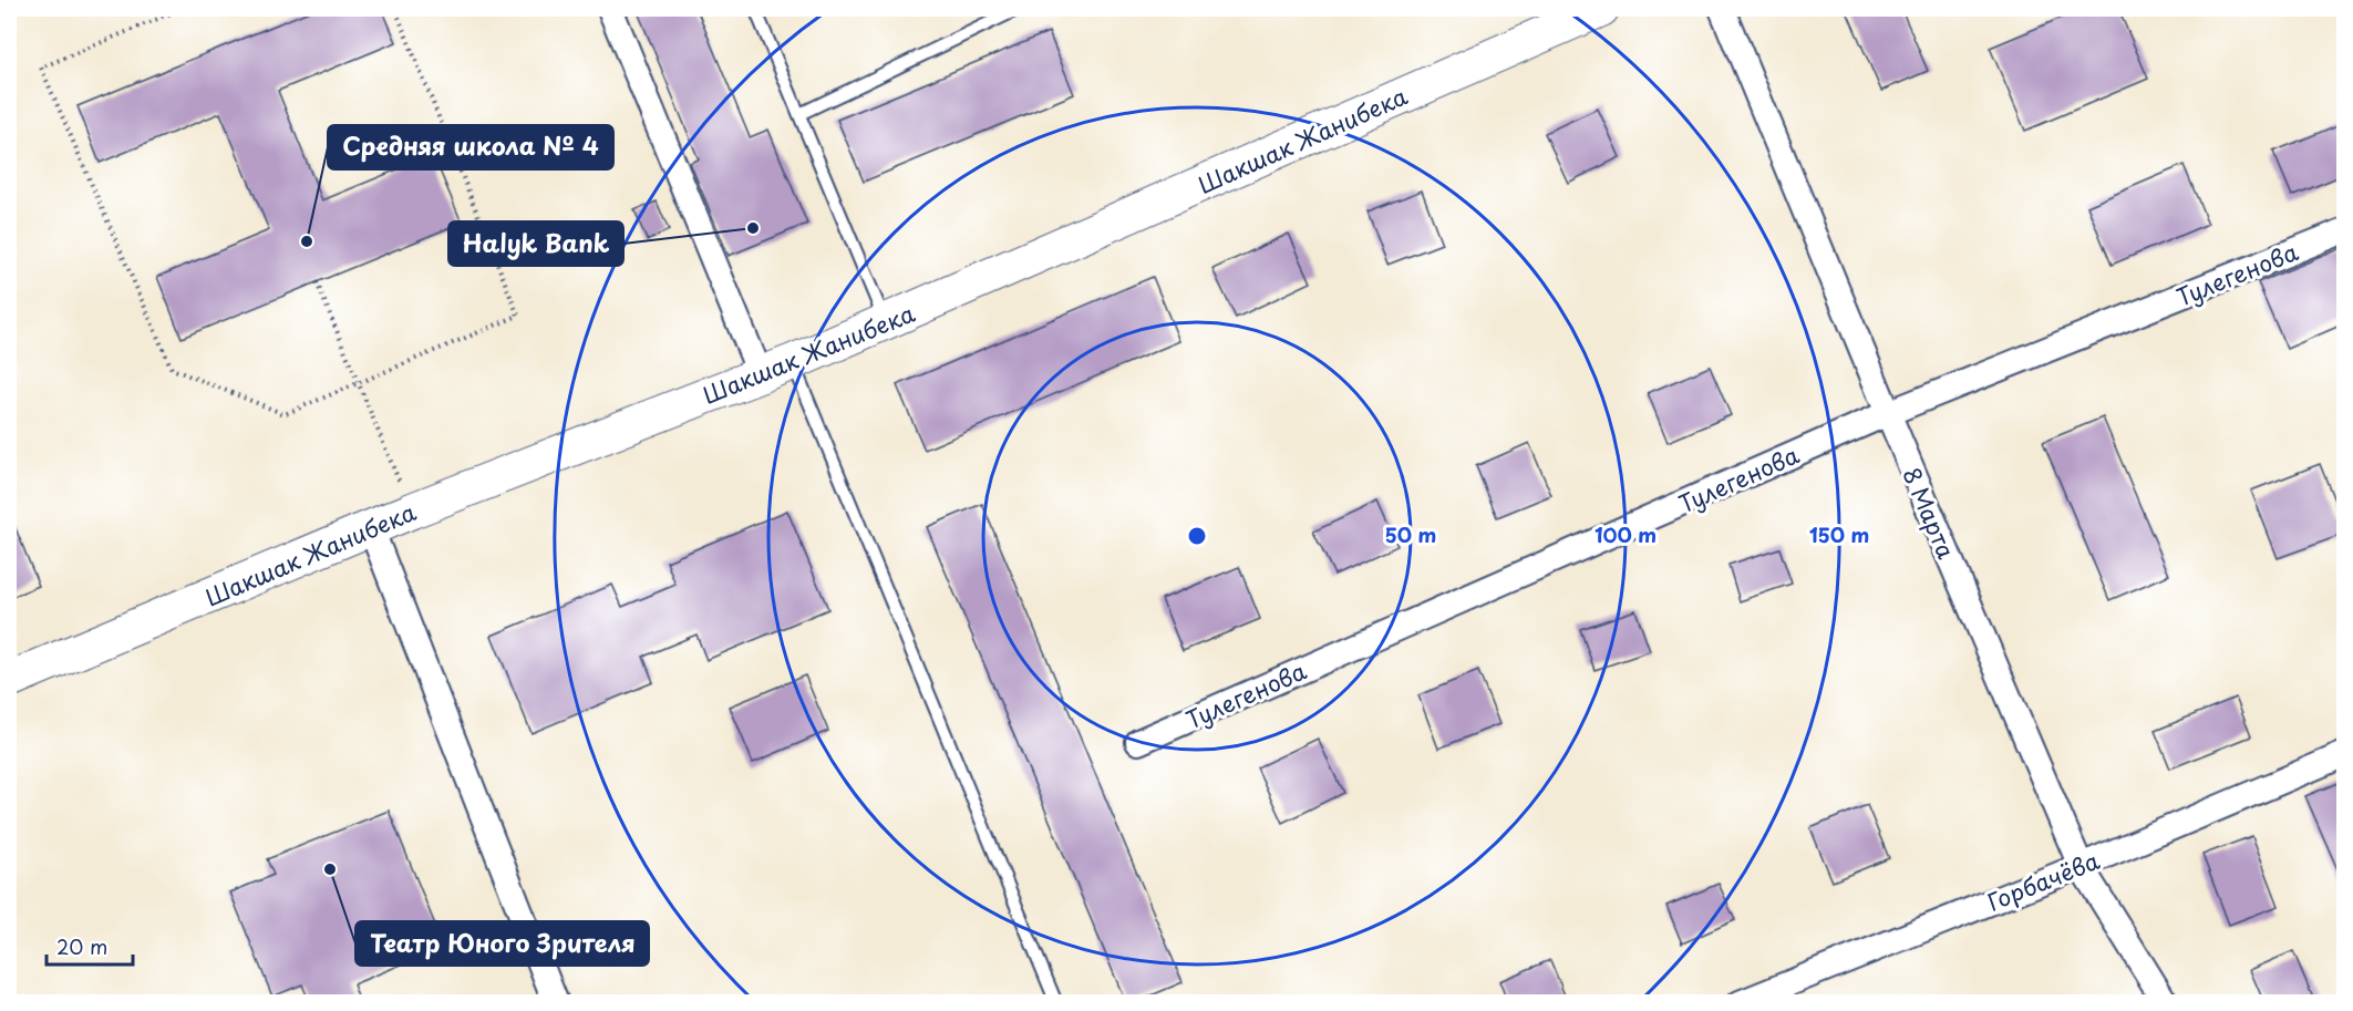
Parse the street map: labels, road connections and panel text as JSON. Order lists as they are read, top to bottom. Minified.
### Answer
{"streets":{"main road":["Шакшак Жанибека"],"street":["Тулегенова","8 Марта","Горбачёва"]},"crossings":[["Тулегенова","8 Марта"],["8 Марта","Горбачёва"]],"places":["Halyk Bank","Средняя школа № 4","Театр Юного Зрителя"],"scale_bar":"20 m","rings":["50 m","100 m","150 m"]}
